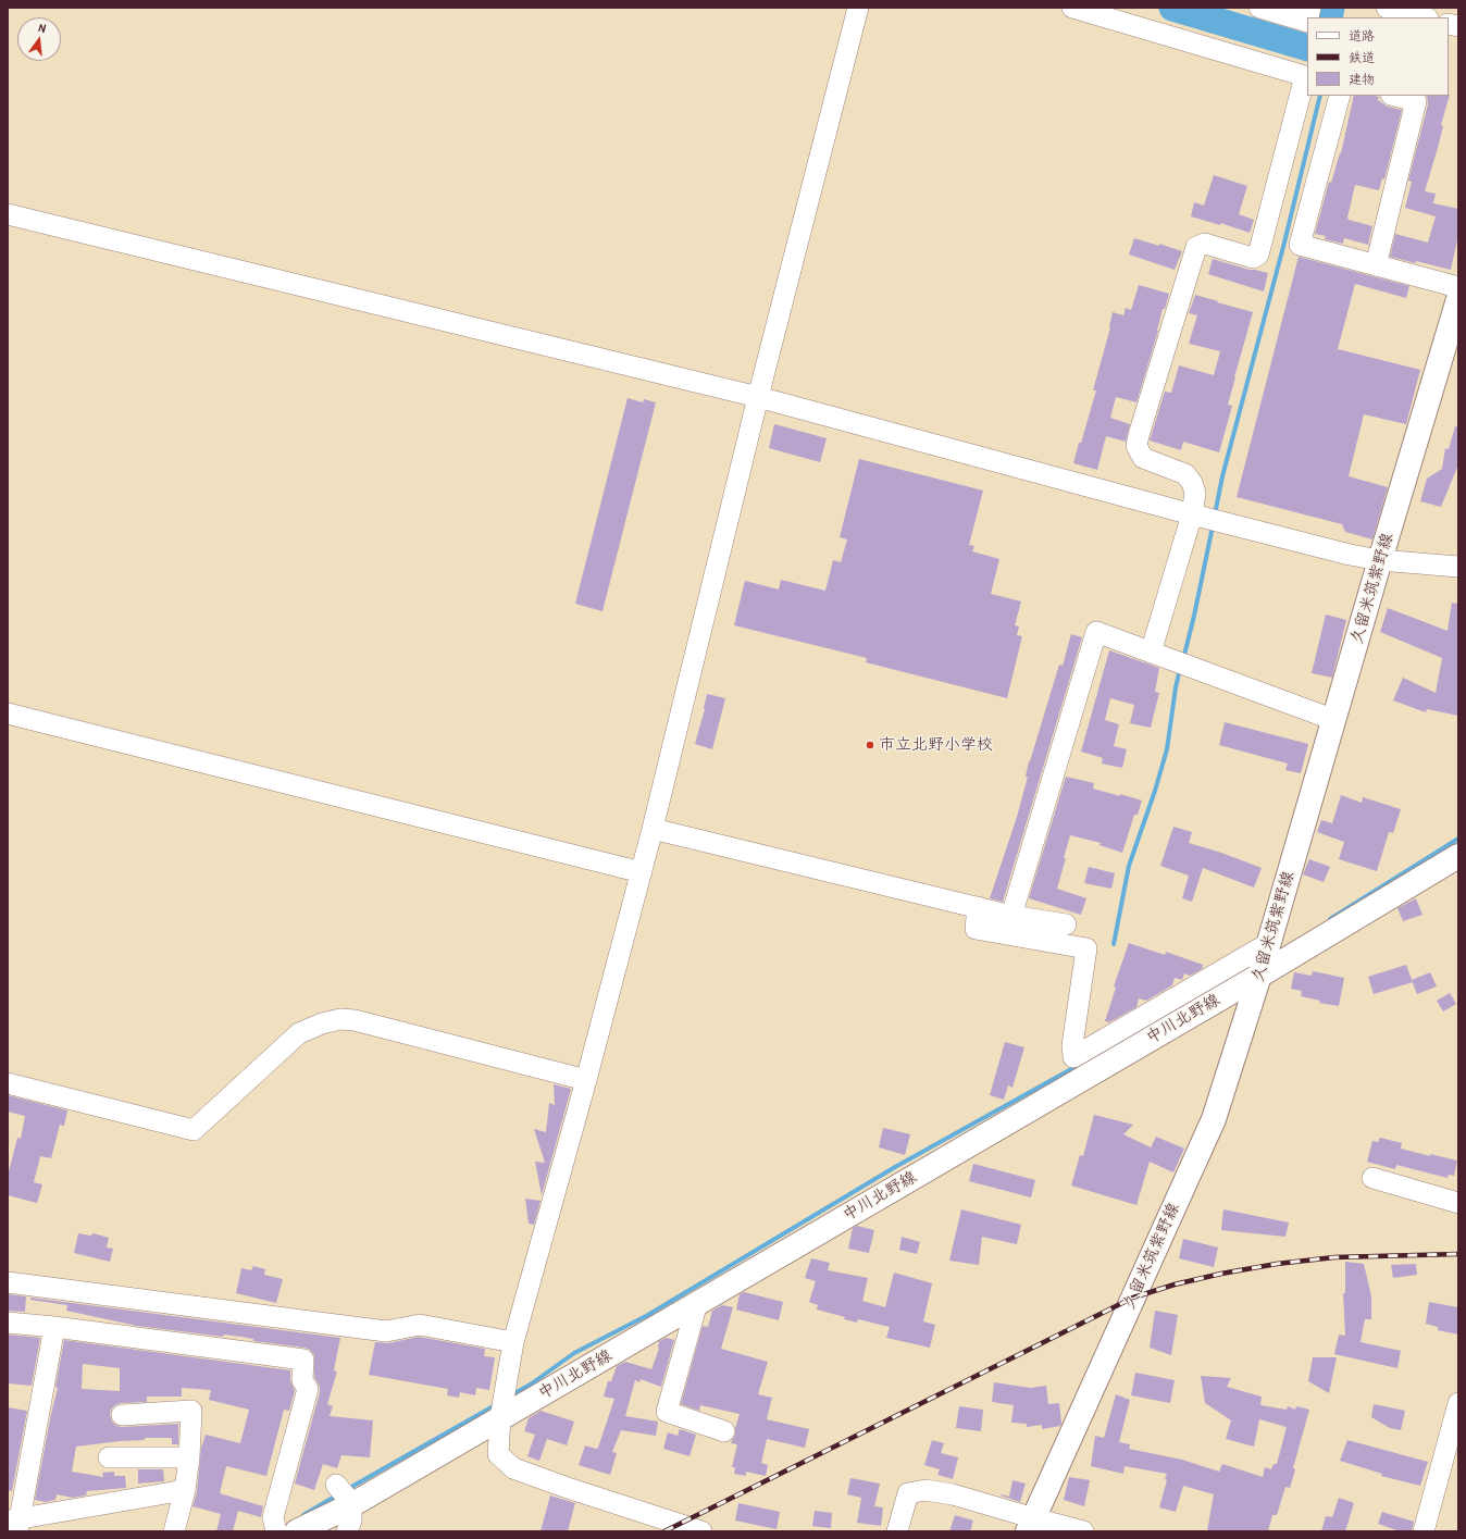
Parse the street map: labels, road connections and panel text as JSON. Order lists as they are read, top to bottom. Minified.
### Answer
{"streets":{"main road":["久留米筑紫野線","中川北野線"]},"crossings":[["久留米筑紫野線","中川北野線"]],"places":["市立北野小学校"],"legend":["道路","鉄道","建物"],"north":"top"}
